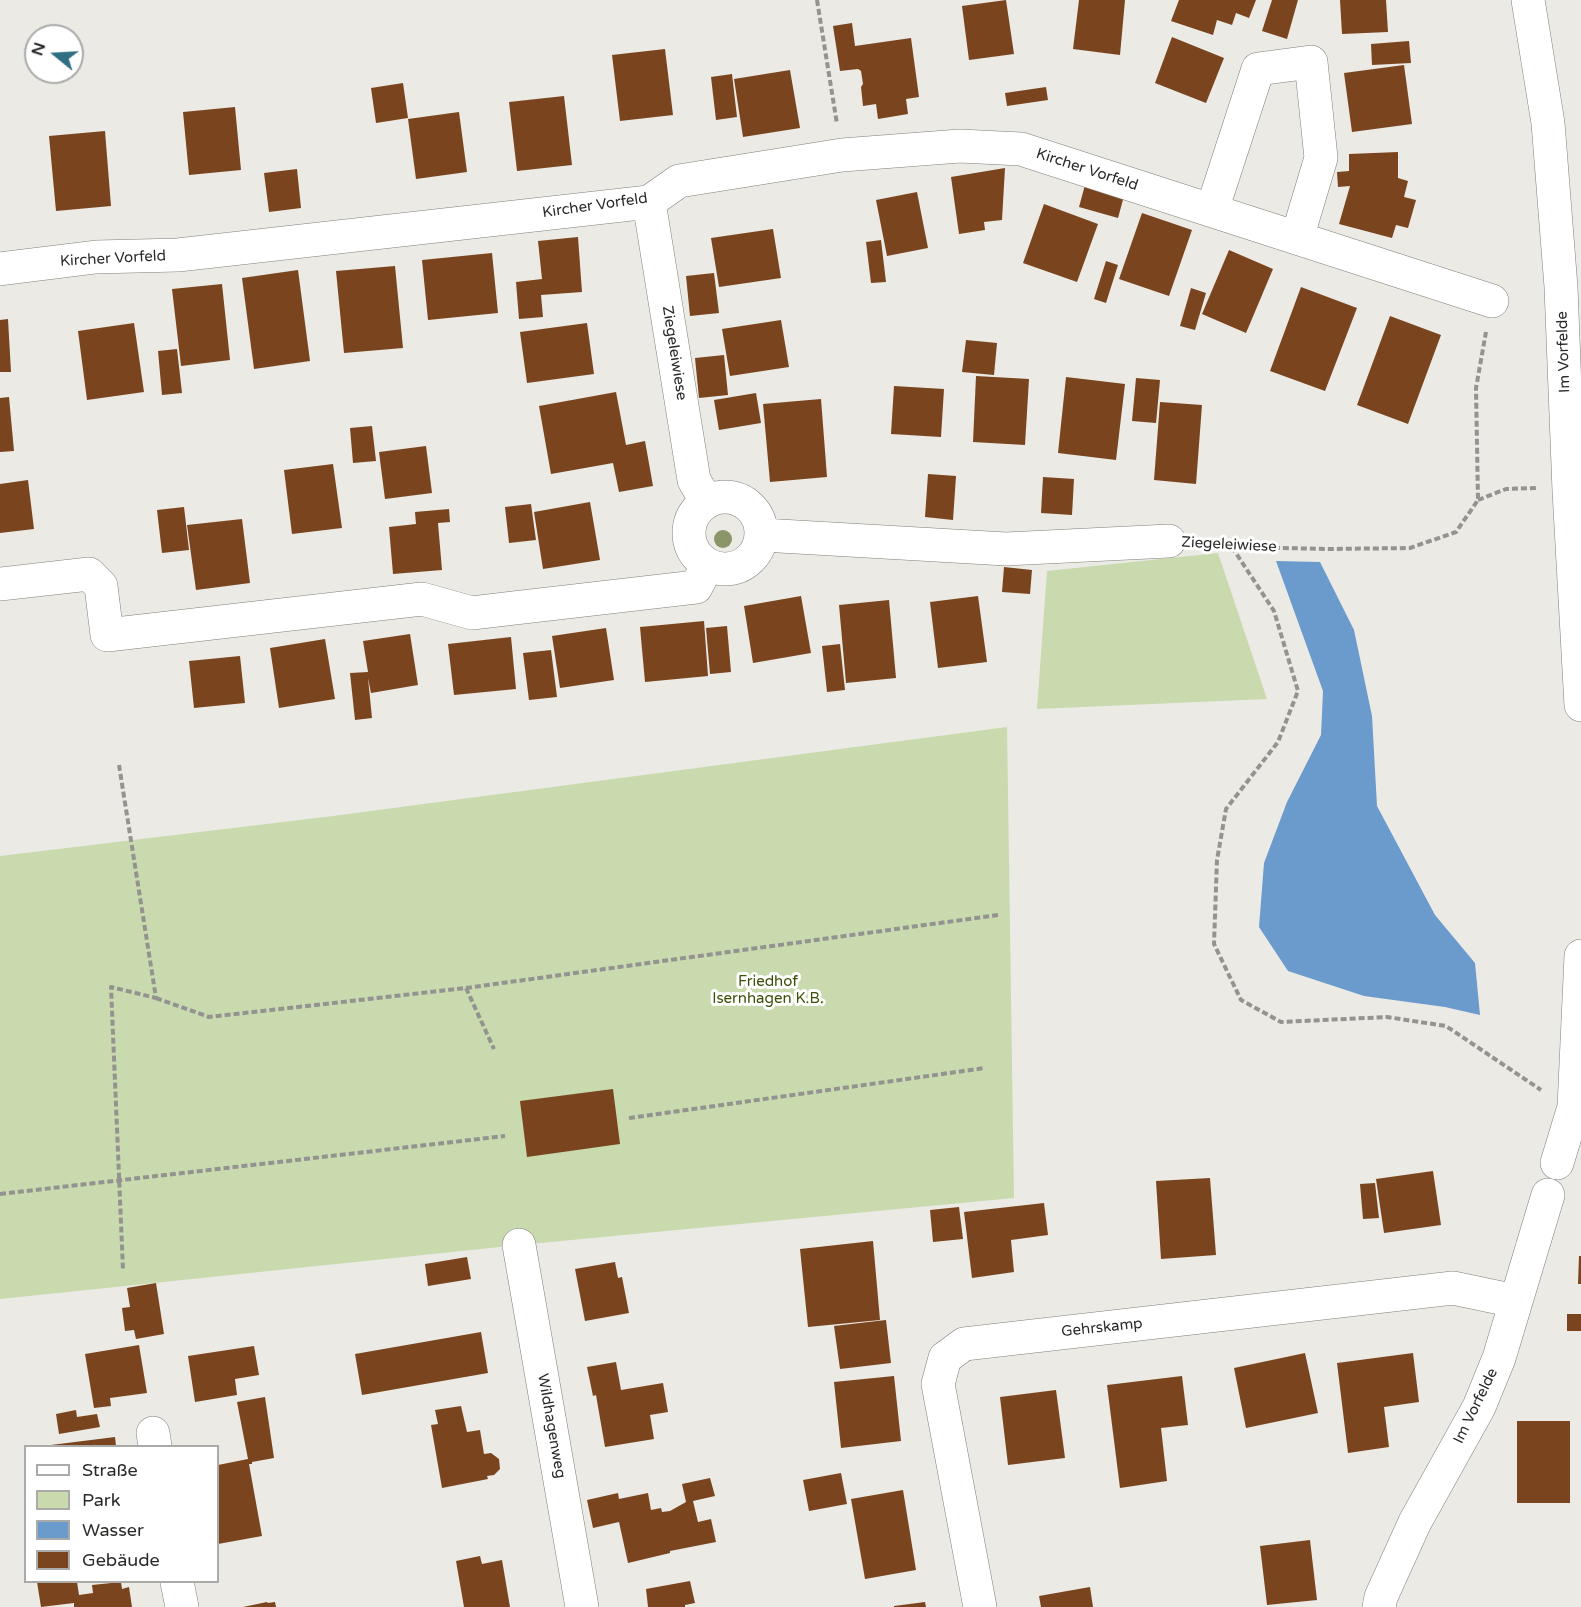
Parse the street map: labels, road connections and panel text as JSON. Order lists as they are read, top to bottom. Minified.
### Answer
{"streets":{"street":["Kircher Vorfeld","Im Vorfelde","Ziegeleiwiese","Gehrskamp","Wildhagenweg"]},"crossings":[["Kircher Vorfeld","Ziegeleiwiese"],["Im Vorfelde","Gehrskamp"]],"parks":["Friedhof Isernhagen K.B."],"legend":["Straße","Park","Wasser","Gebäude"],"north":"left"}
